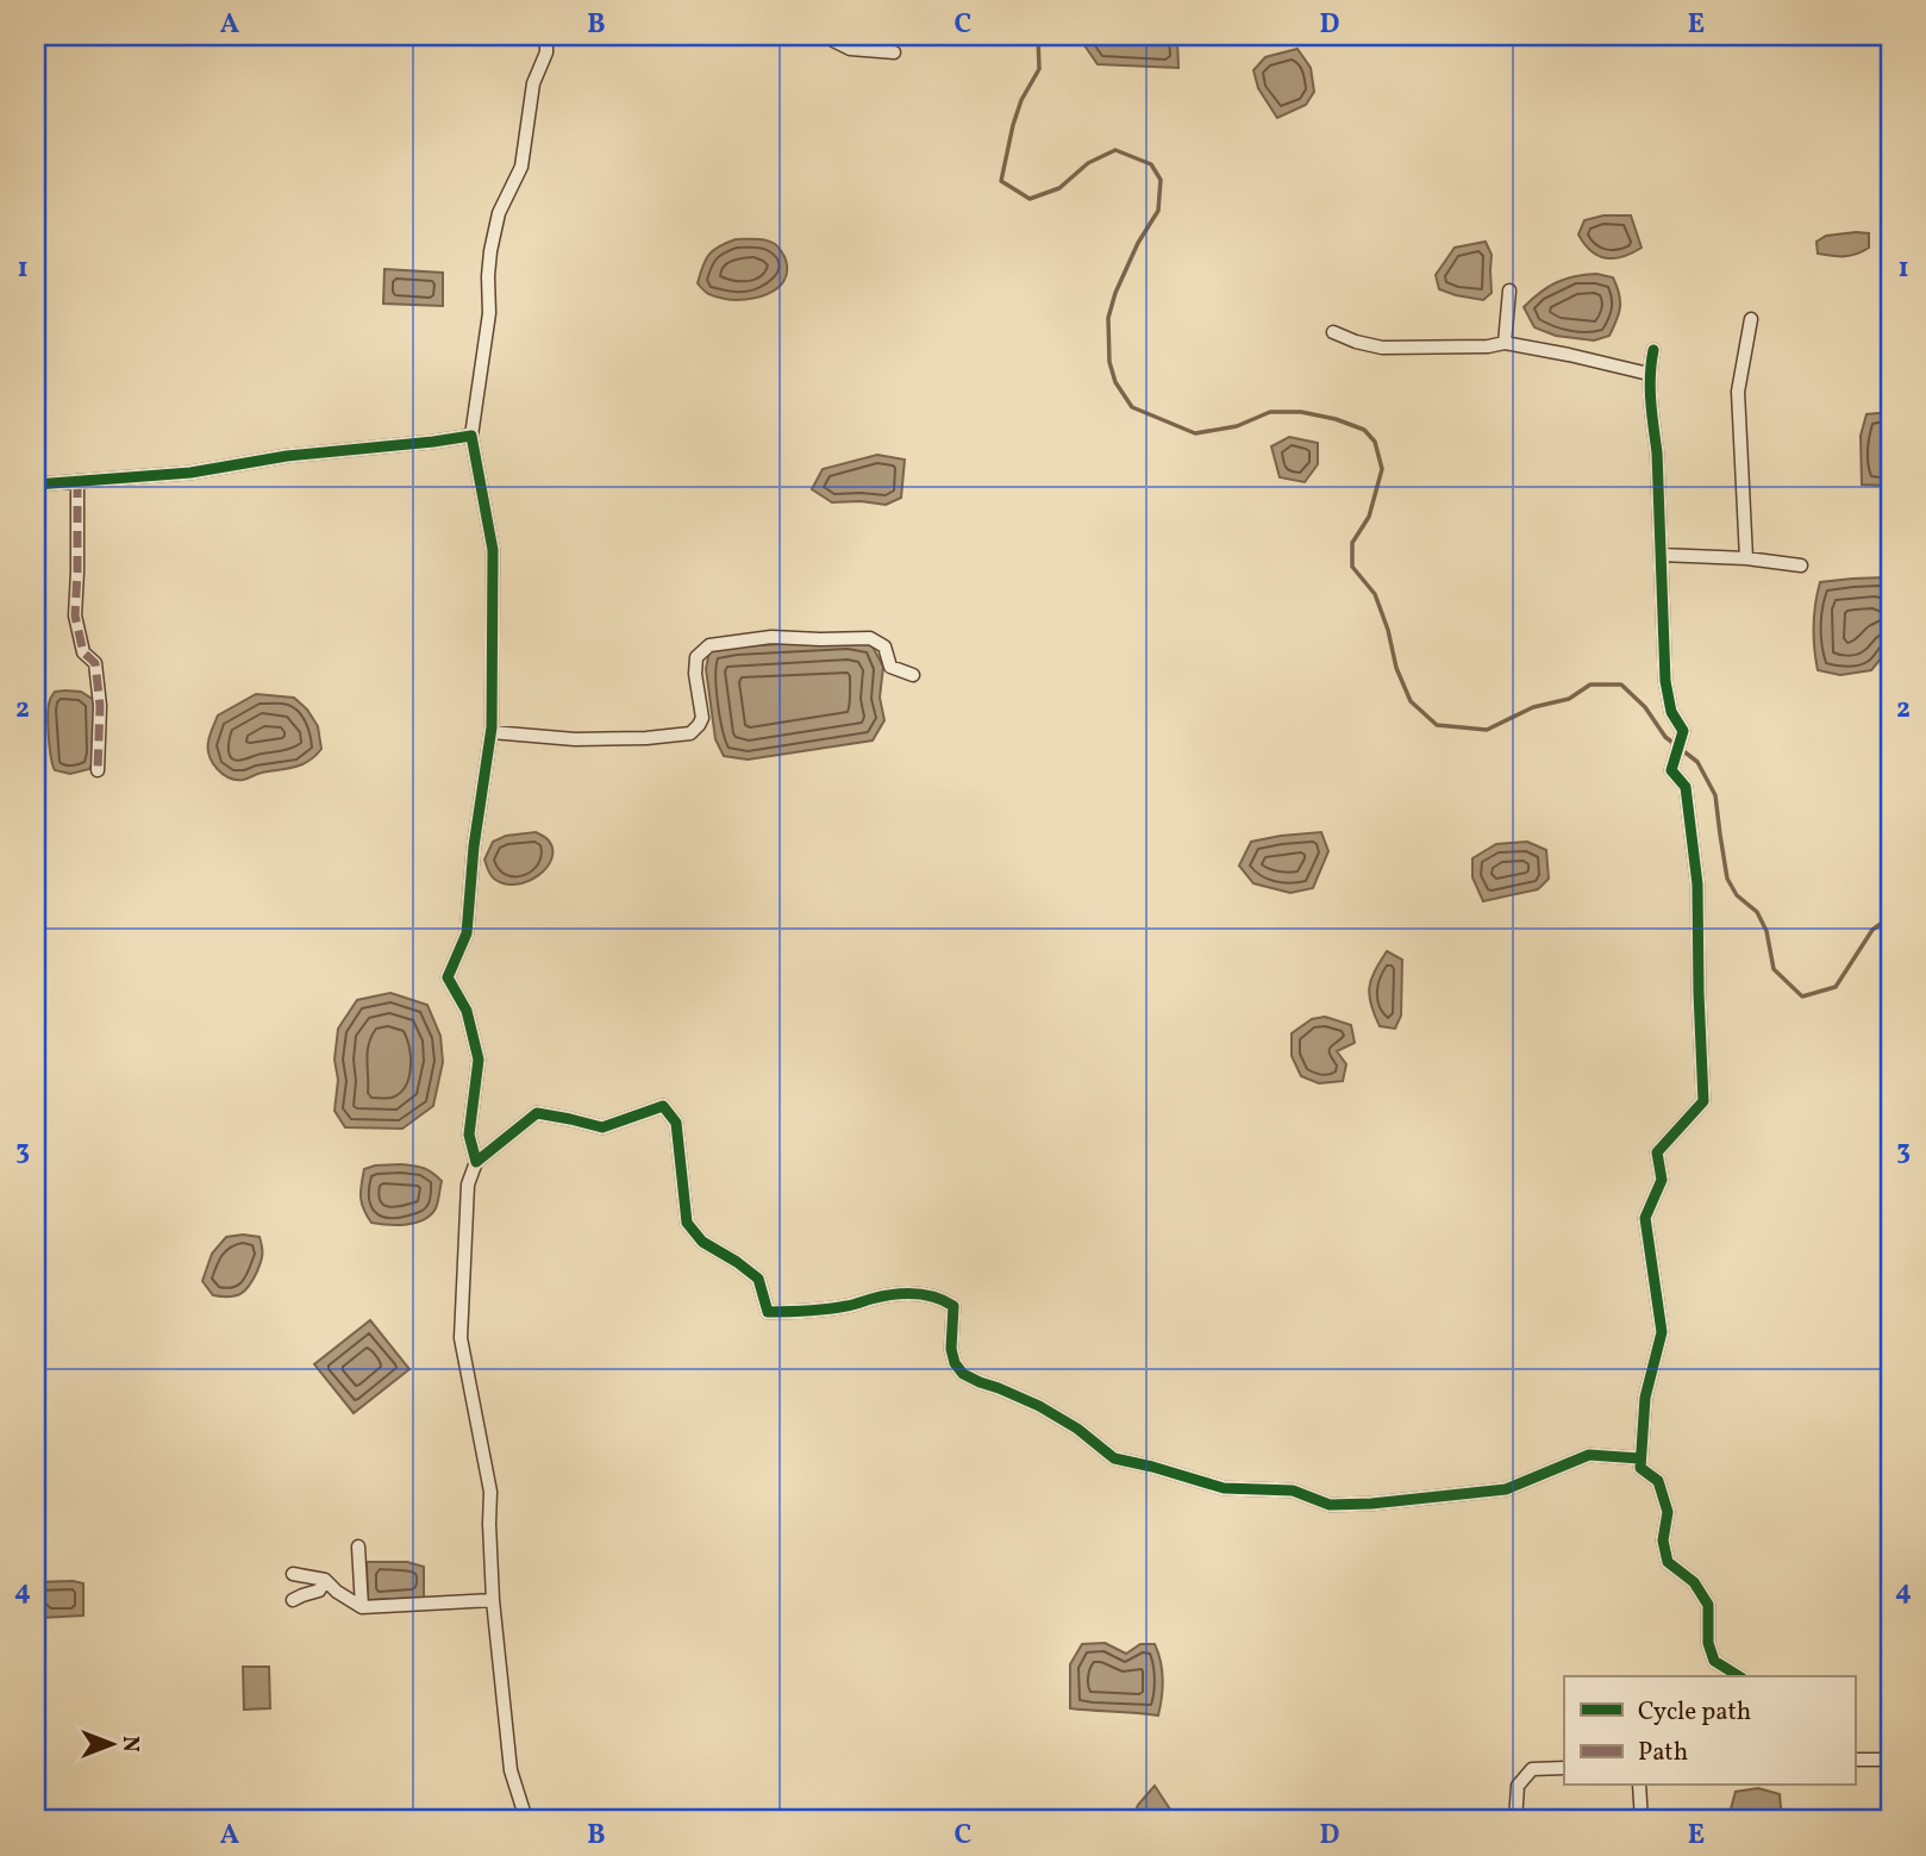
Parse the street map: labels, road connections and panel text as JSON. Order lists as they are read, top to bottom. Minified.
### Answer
{"legend":["Cycle path","Path"],"north":"right","grid":{"columns":["A","B","C","D","E"],"rows":["1","2","3","4"]}}
